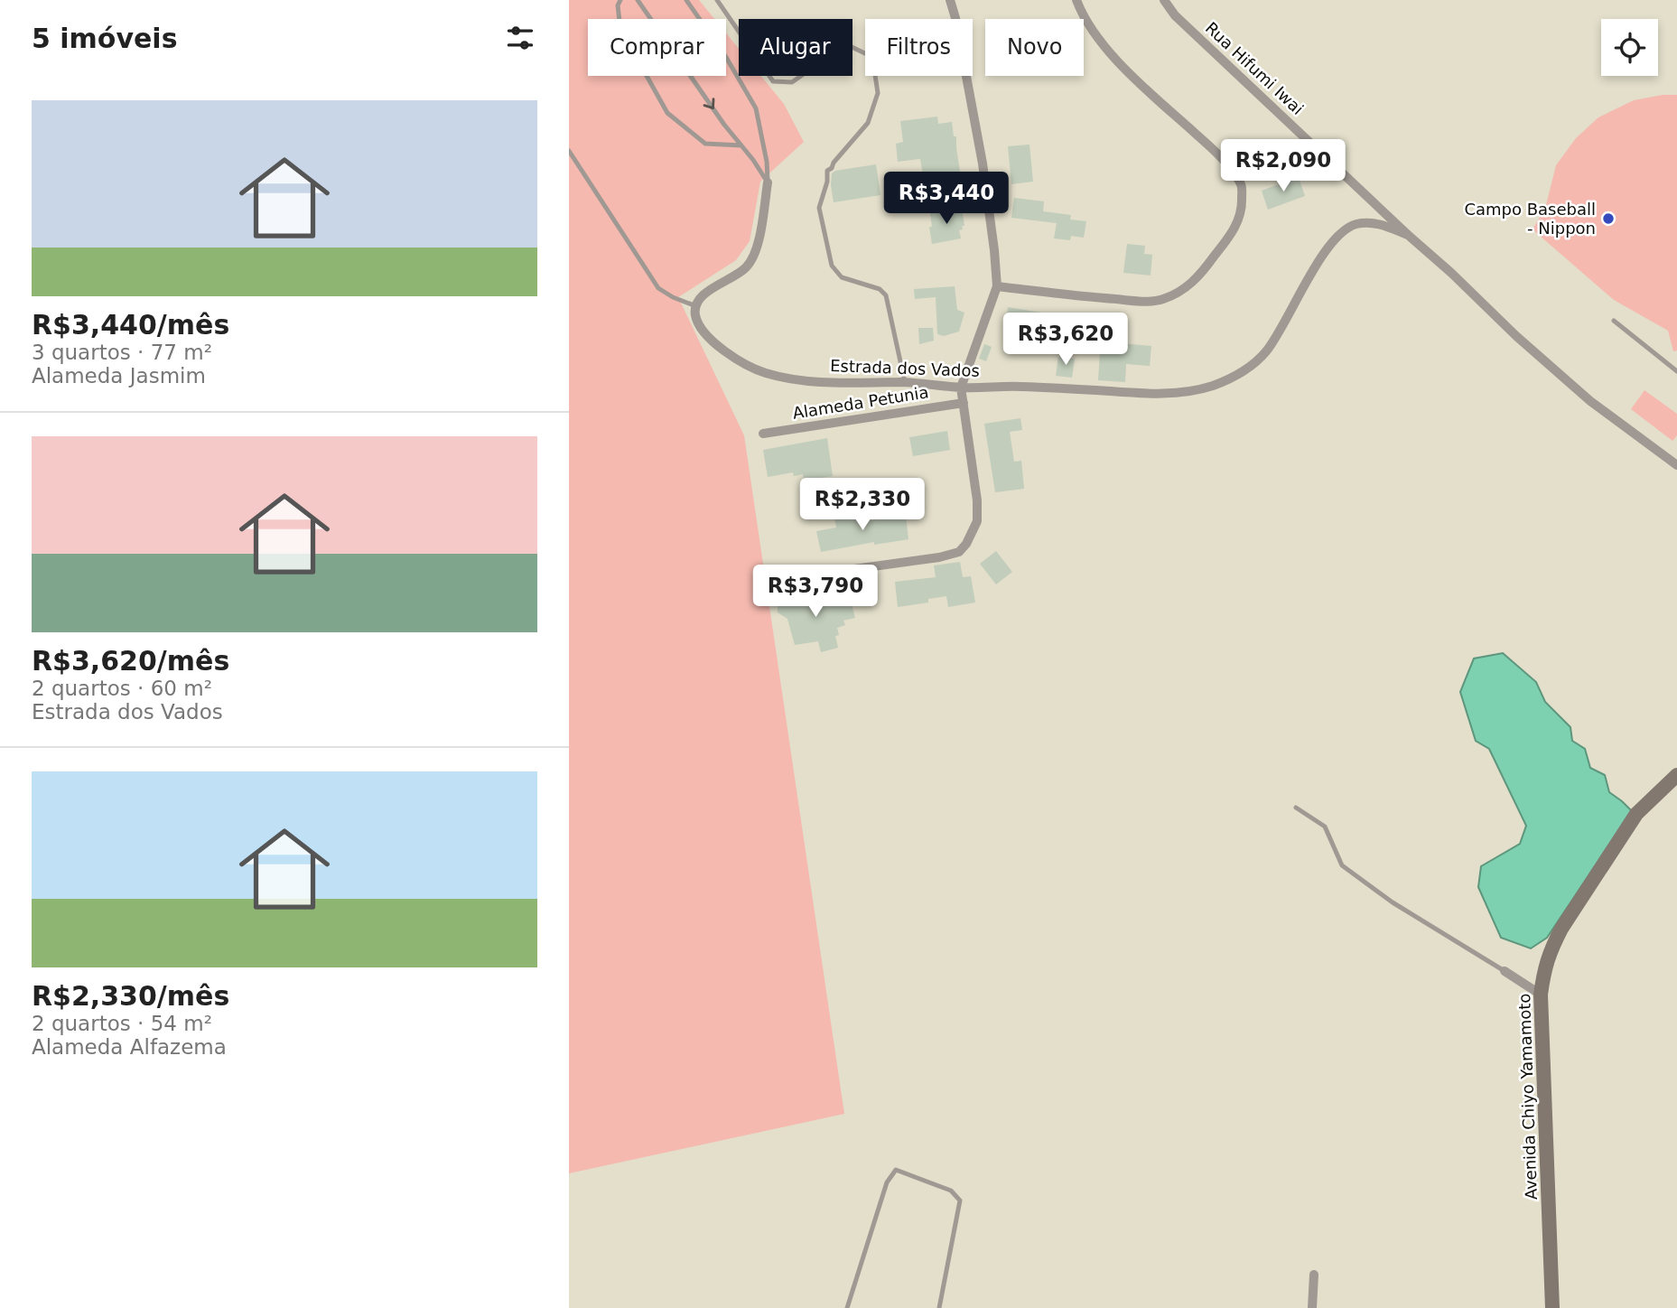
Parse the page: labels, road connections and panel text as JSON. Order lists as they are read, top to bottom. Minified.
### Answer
{"streets":{"street":["Rua Hifumi Iwai","Estrada dos Vados","Alameda Petunia","Avenida Chiyo Yamamoto"]},"crossings":[["Rua Hifumi Iwai","Estrada dos Vados"]],"places":["Campo Baseball - Nippon"],"page":{"heading":"5 imóveis","chip":["Comprar","Alugar","Filtros","Novo"],"list":[{"name":"R$3,440/mês","note":"3 quartos · 77 m² · Alameda Jasmim"},{"name":"R$3,620/mês","note":"2 quartos · 60 m² · Estrada dos Vados"},{"name":"R$2,330/mês","note":"2 quartos · 54 m² · Alameda Alfazema"}],"price":["R$2,090","R$3,440","R$3,620","R$2,330","R$3,790"]}}
